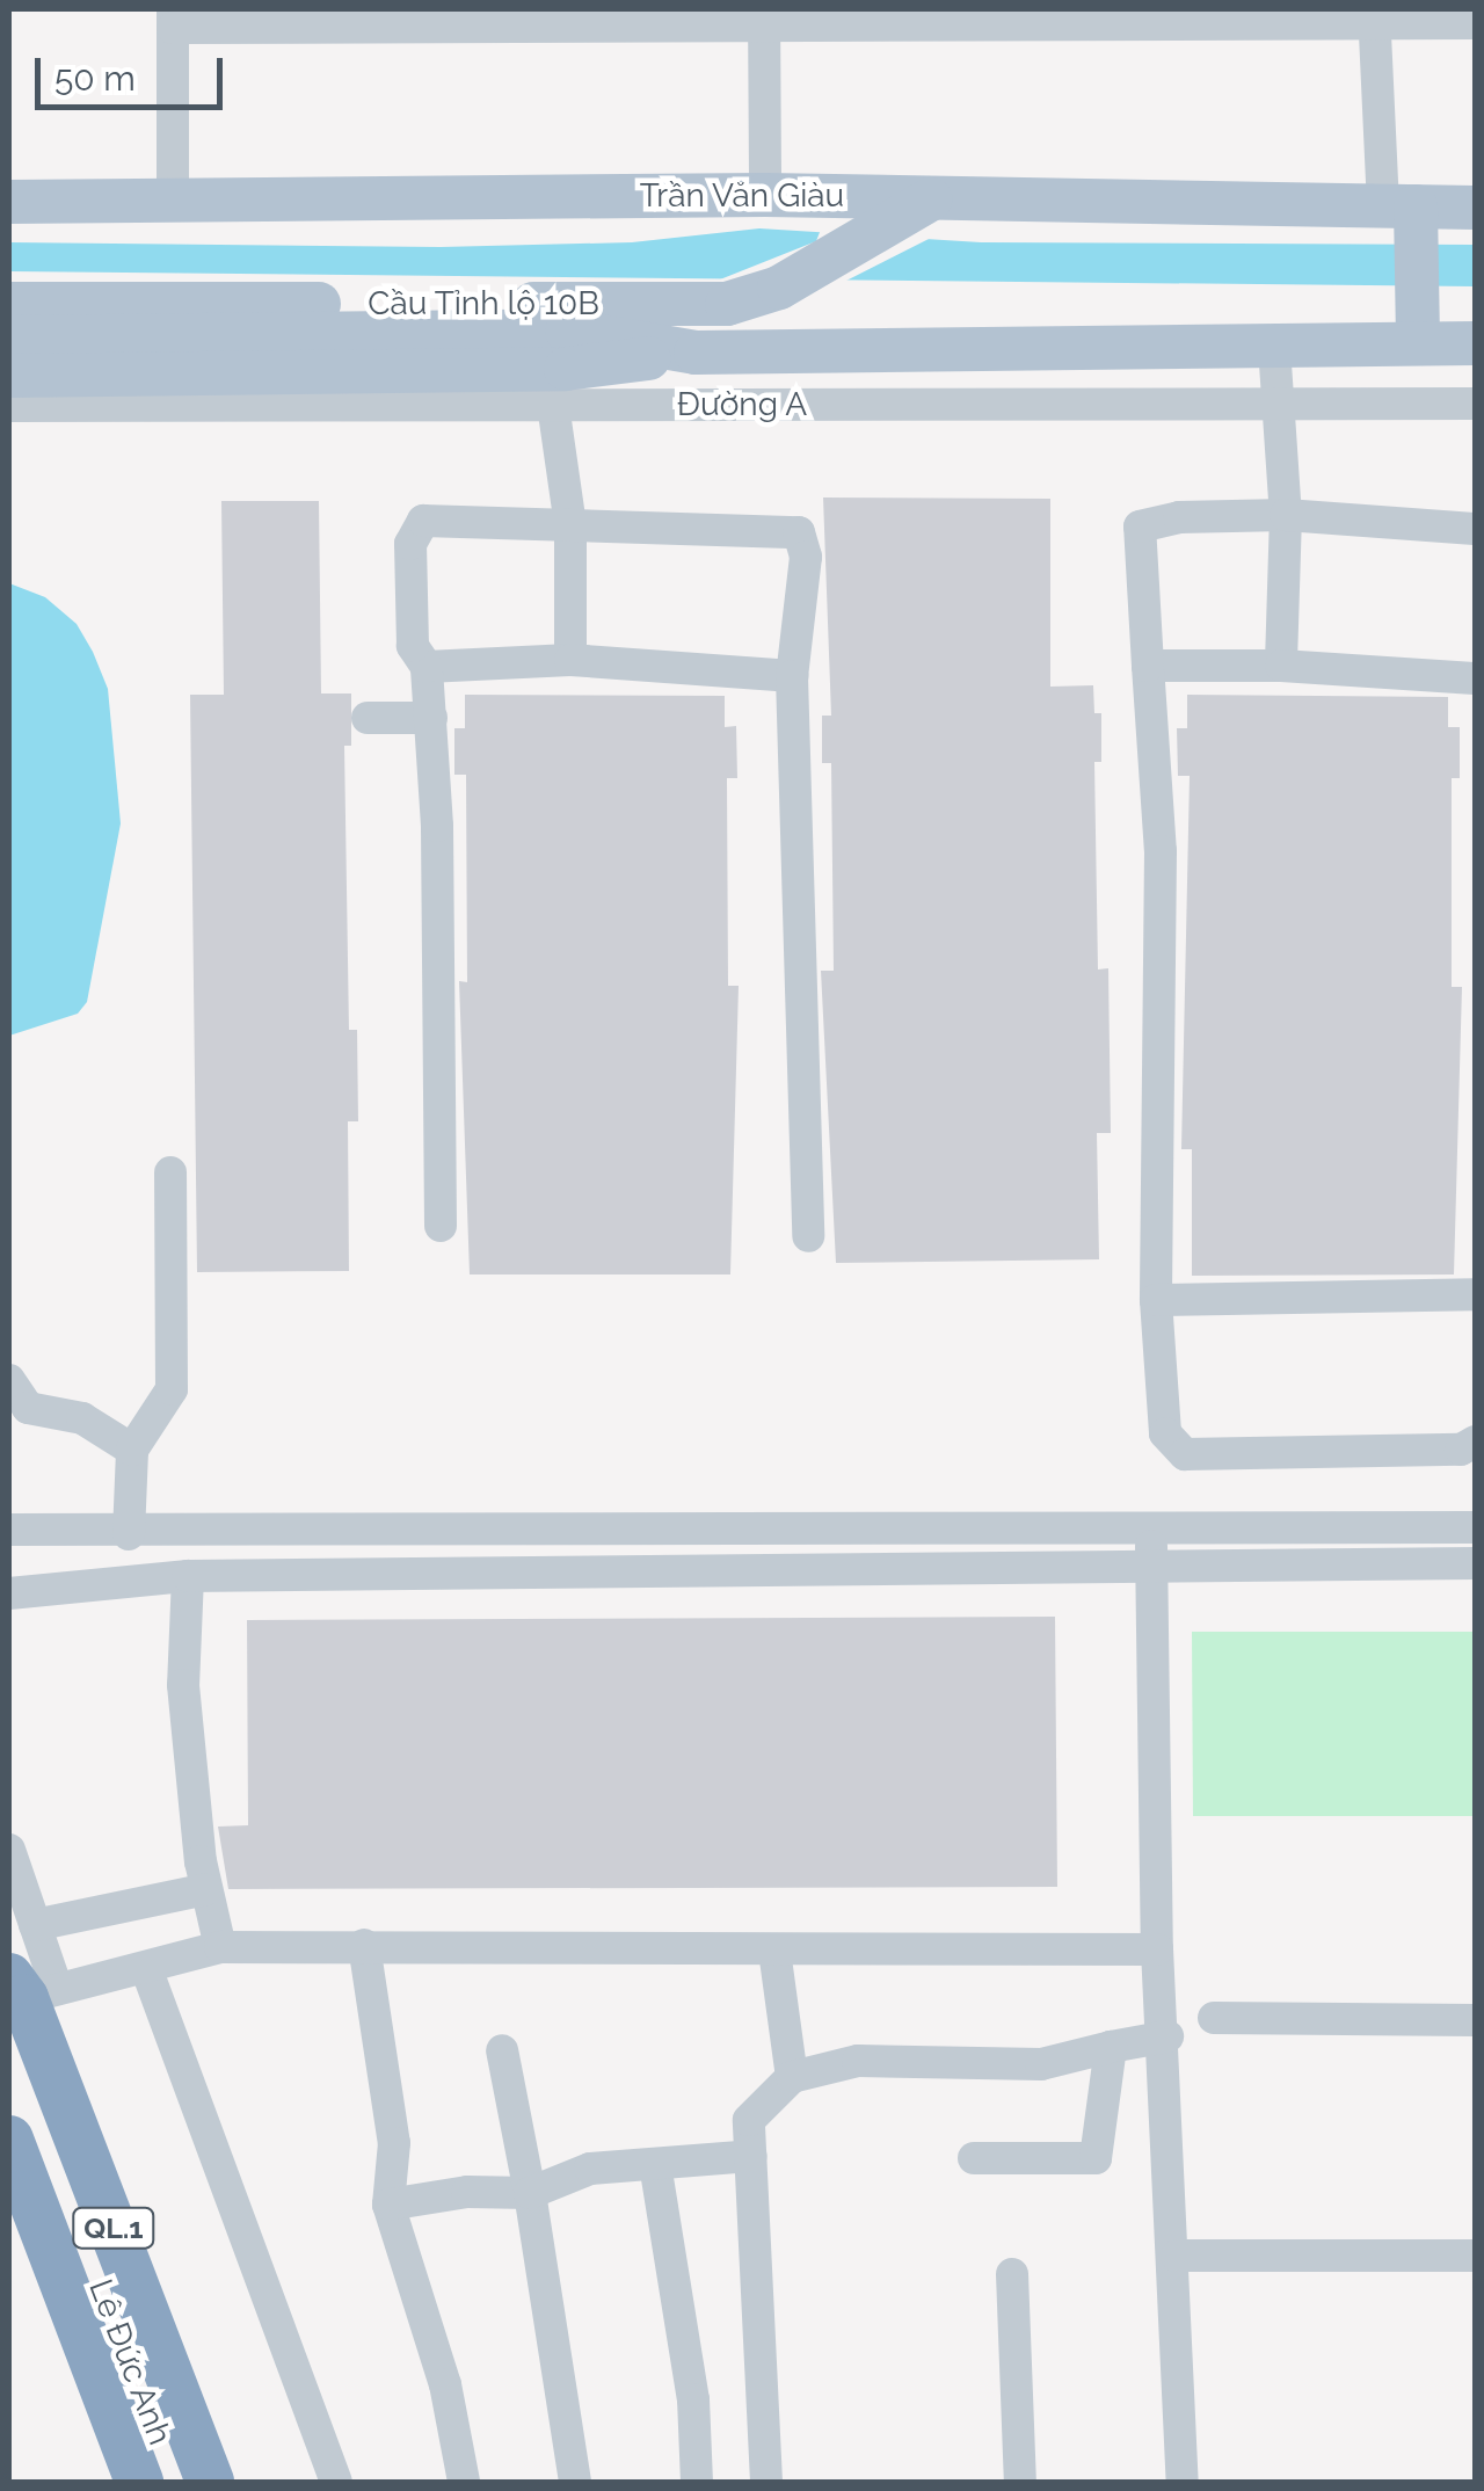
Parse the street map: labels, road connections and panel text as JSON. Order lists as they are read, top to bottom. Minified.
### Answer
{"streets":{"highway":["QL.1","Lê Đức Anh"],"main road":["Trần Văn Giàu","Cầu Tỉnh lộ 10B"],"street":["Đường A"]},"crossings":[["Trần Văn Giàu","Cầu Tỉnh lộ 10B"]],"scale_bar":"50 m"}
